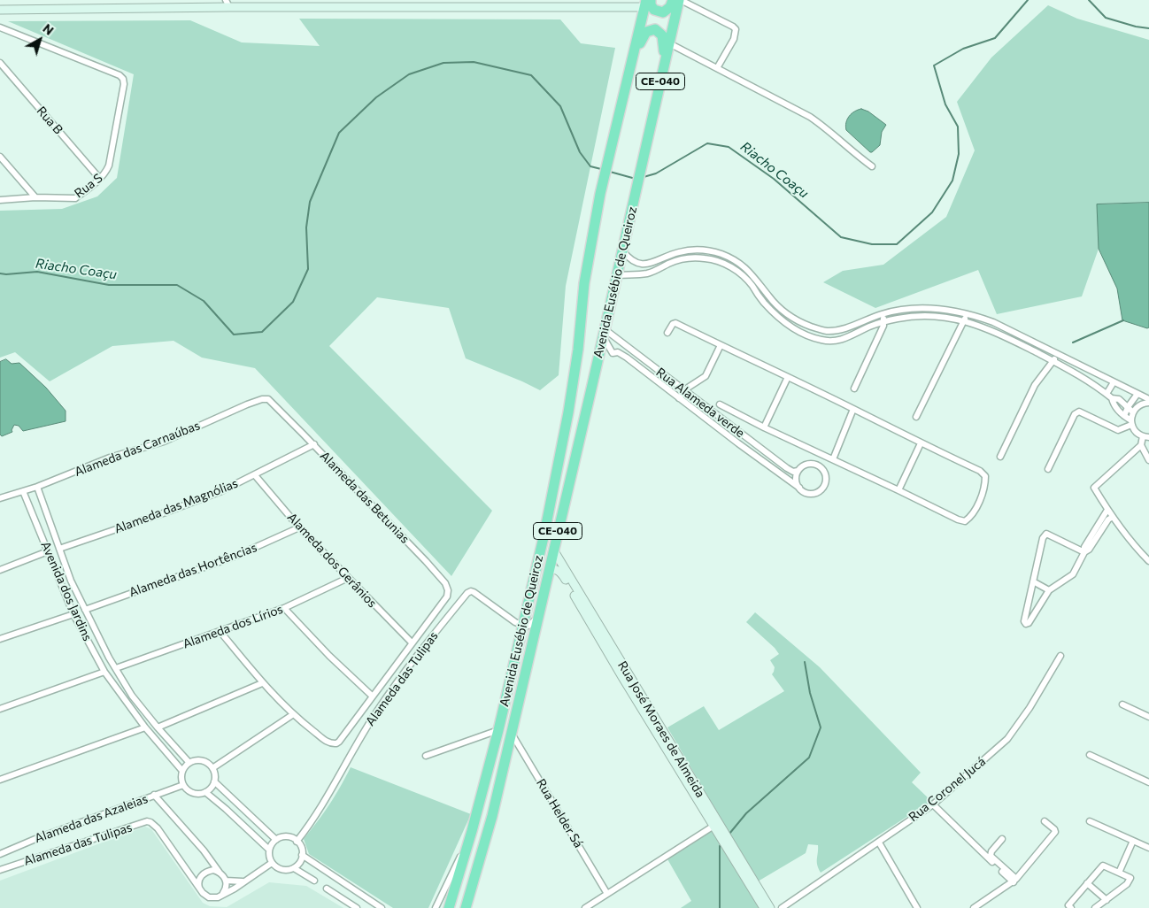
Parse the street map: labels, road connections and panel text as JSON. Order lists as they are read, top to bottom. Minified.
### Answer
{"streets":{"highway":["CE-040","Avenida Eusébio de Queiroz"],"street":["Rua B","Rua S","Rua Alameda verde","Alameda das Carnaúbas","Alameda das Betunias","Alameda das Magnólias","Alameda dos Gerânios","Alameda das Hortências","Avenida dos Jardins","Alameda dos Lírios","Alameda das Tulipas","Rua José Moraes de Almeida","Rua Coronel Jucá","Rua Helder Sá","Alameda das Azaleias"]},"crossings":[["CE-040","Avenida Eusébio de Queiroz"],["Rua B","Rua S"],["Avenida Eusébio de Queiroz","Rua Alameda verde"],["Avenida Eusébio de Queiroz","Alameda das Tulipas"],["Avenida Eusébio de Queiroz","Rua José Moraes de Almeida"],["Avenida Eusébio de Queiroz","Rua Helder Sá"],["Alameda das Carnaúbas","Alameda das Betunias"],["Alameda das Carnaúbas","Avenida dos Jardins"],["Alameda das Betunias","Alameda das Magnólias"],["Alameda das Betunias","Alameda dos Gerânios"],["Alameda das Magnólias","Alameda dos Gerânios"],["Alameda das Magnólias","Avenida dos Jardins"],["Alameda dos Gerânios","Alameda das Hortências"],["Alameda dos Gerânios","Alameda dos Lírios"],["Alameda das Hortências","Avenida dos Jardins"],["Avenida dos Jardins","Alameda dos Lírios"],["Avenida dos Jardins","Alameda das Azaleias"]],"water":["Riacho Coaçu"],"north":"top right"}
